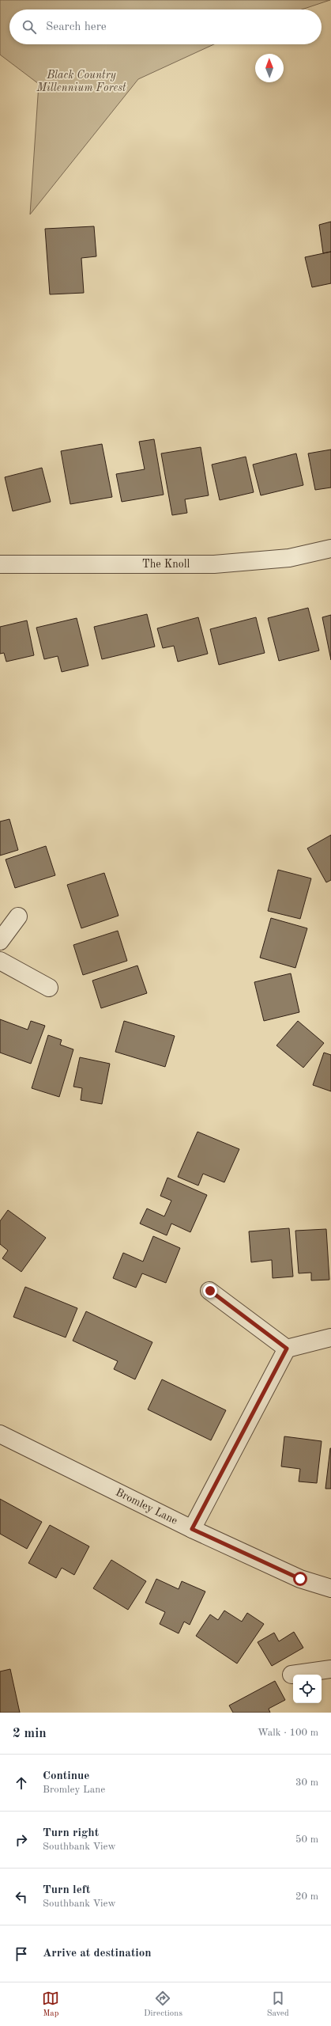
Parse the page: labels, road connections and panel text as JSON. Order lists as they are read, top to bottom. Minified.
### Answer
{"streets":{"street":["The Knoll","Bromley Lane"]},"parks":["Black Country Millennium Forest"],"north":"top","page":{"search":"Search here","heading":["2 min","Walk · 100 m"],"list":[["Continue","Bromley Lane","30 m"],["Turn right","Southbank View","50 m"],["Turn left","Southbank View","20 m"],"Arrive at destination"],"nav":["Map","Directions","Saved"]}}
